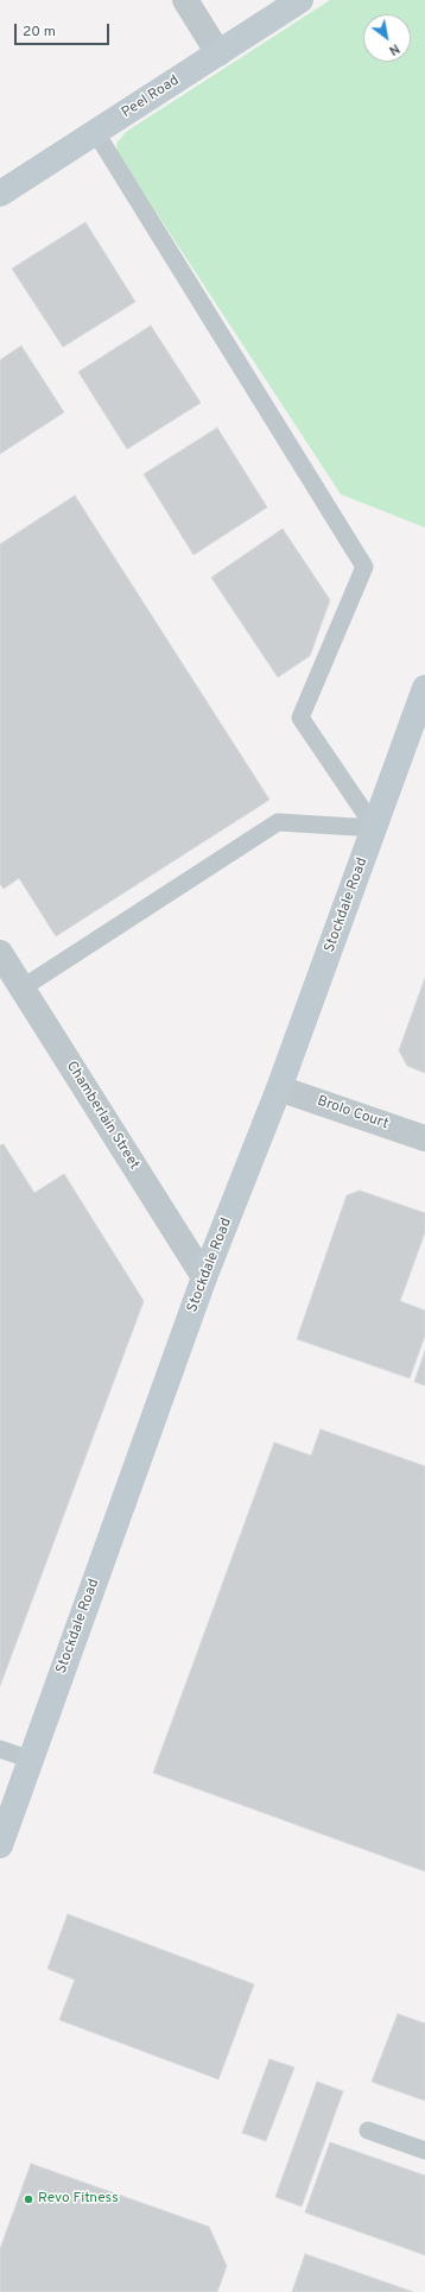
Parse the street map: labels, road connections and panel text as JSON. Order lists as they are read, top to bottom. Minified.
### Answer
{"streets":{"street":["Peel Road","Stockdale Road","Brolo Court","Chamberlain Street"]},"crossings":[["Stockdale Road","Brolo Court"],["Stockdale Road","Chamberlain Street"]],"places":["Revo Fitness"],"scale_bar":"20 m","north":"bottom right"}
